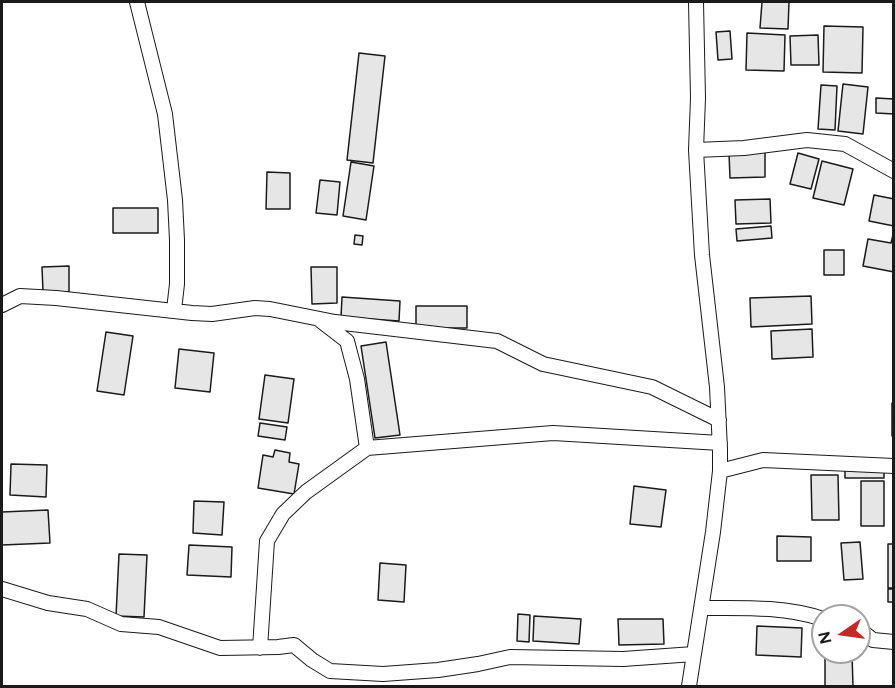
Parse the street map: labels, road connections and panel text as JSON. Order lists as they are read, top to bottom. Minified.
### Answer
{"north":"left"}
